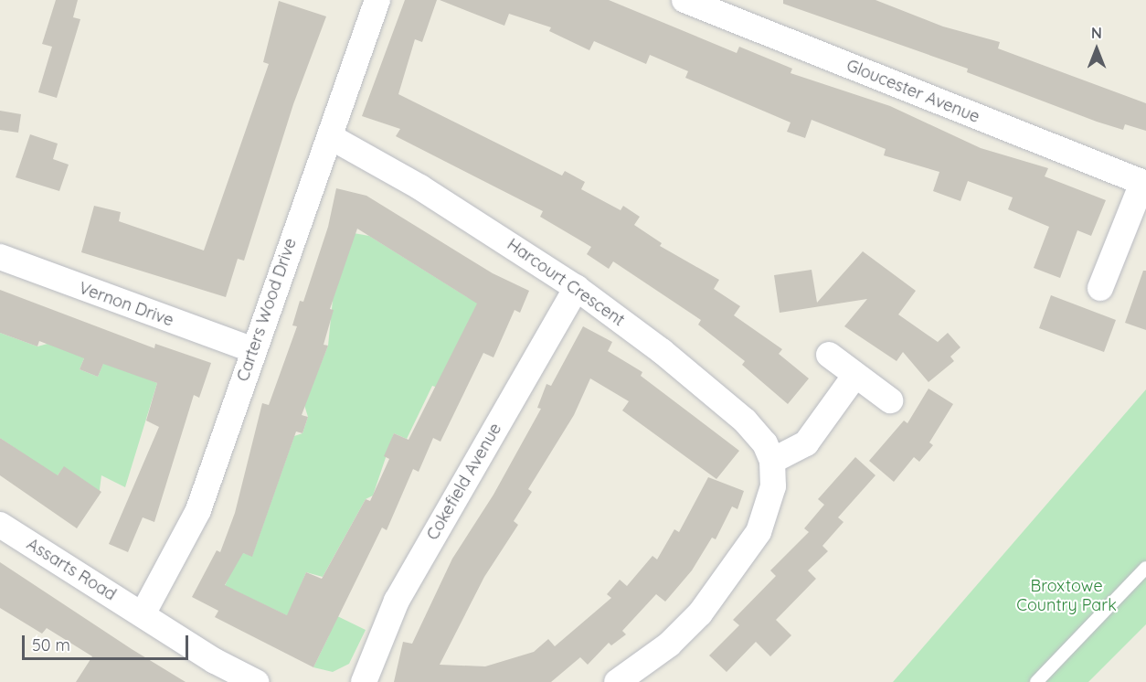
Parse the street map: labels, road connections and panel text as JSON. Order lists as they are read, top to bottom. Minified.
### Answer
{"streets":{"street":["Gloucester Avenue","Harcourt Crescent","Vernon Drive","Carters Wood Drive","Cokefield Avenue","Assarts Road"]},"crossings":[["Harcourt Crescent","Carters Wood Drive"],["Harcourt Crescent","Cokefield Avenue"],["Vernon Drive","Carters Wood Drive"],["Carters Wood Drive","Assarts Road"]],"parks":["Broxtowe Country Park"],"scale_bar":"50 m","north":"top"}
